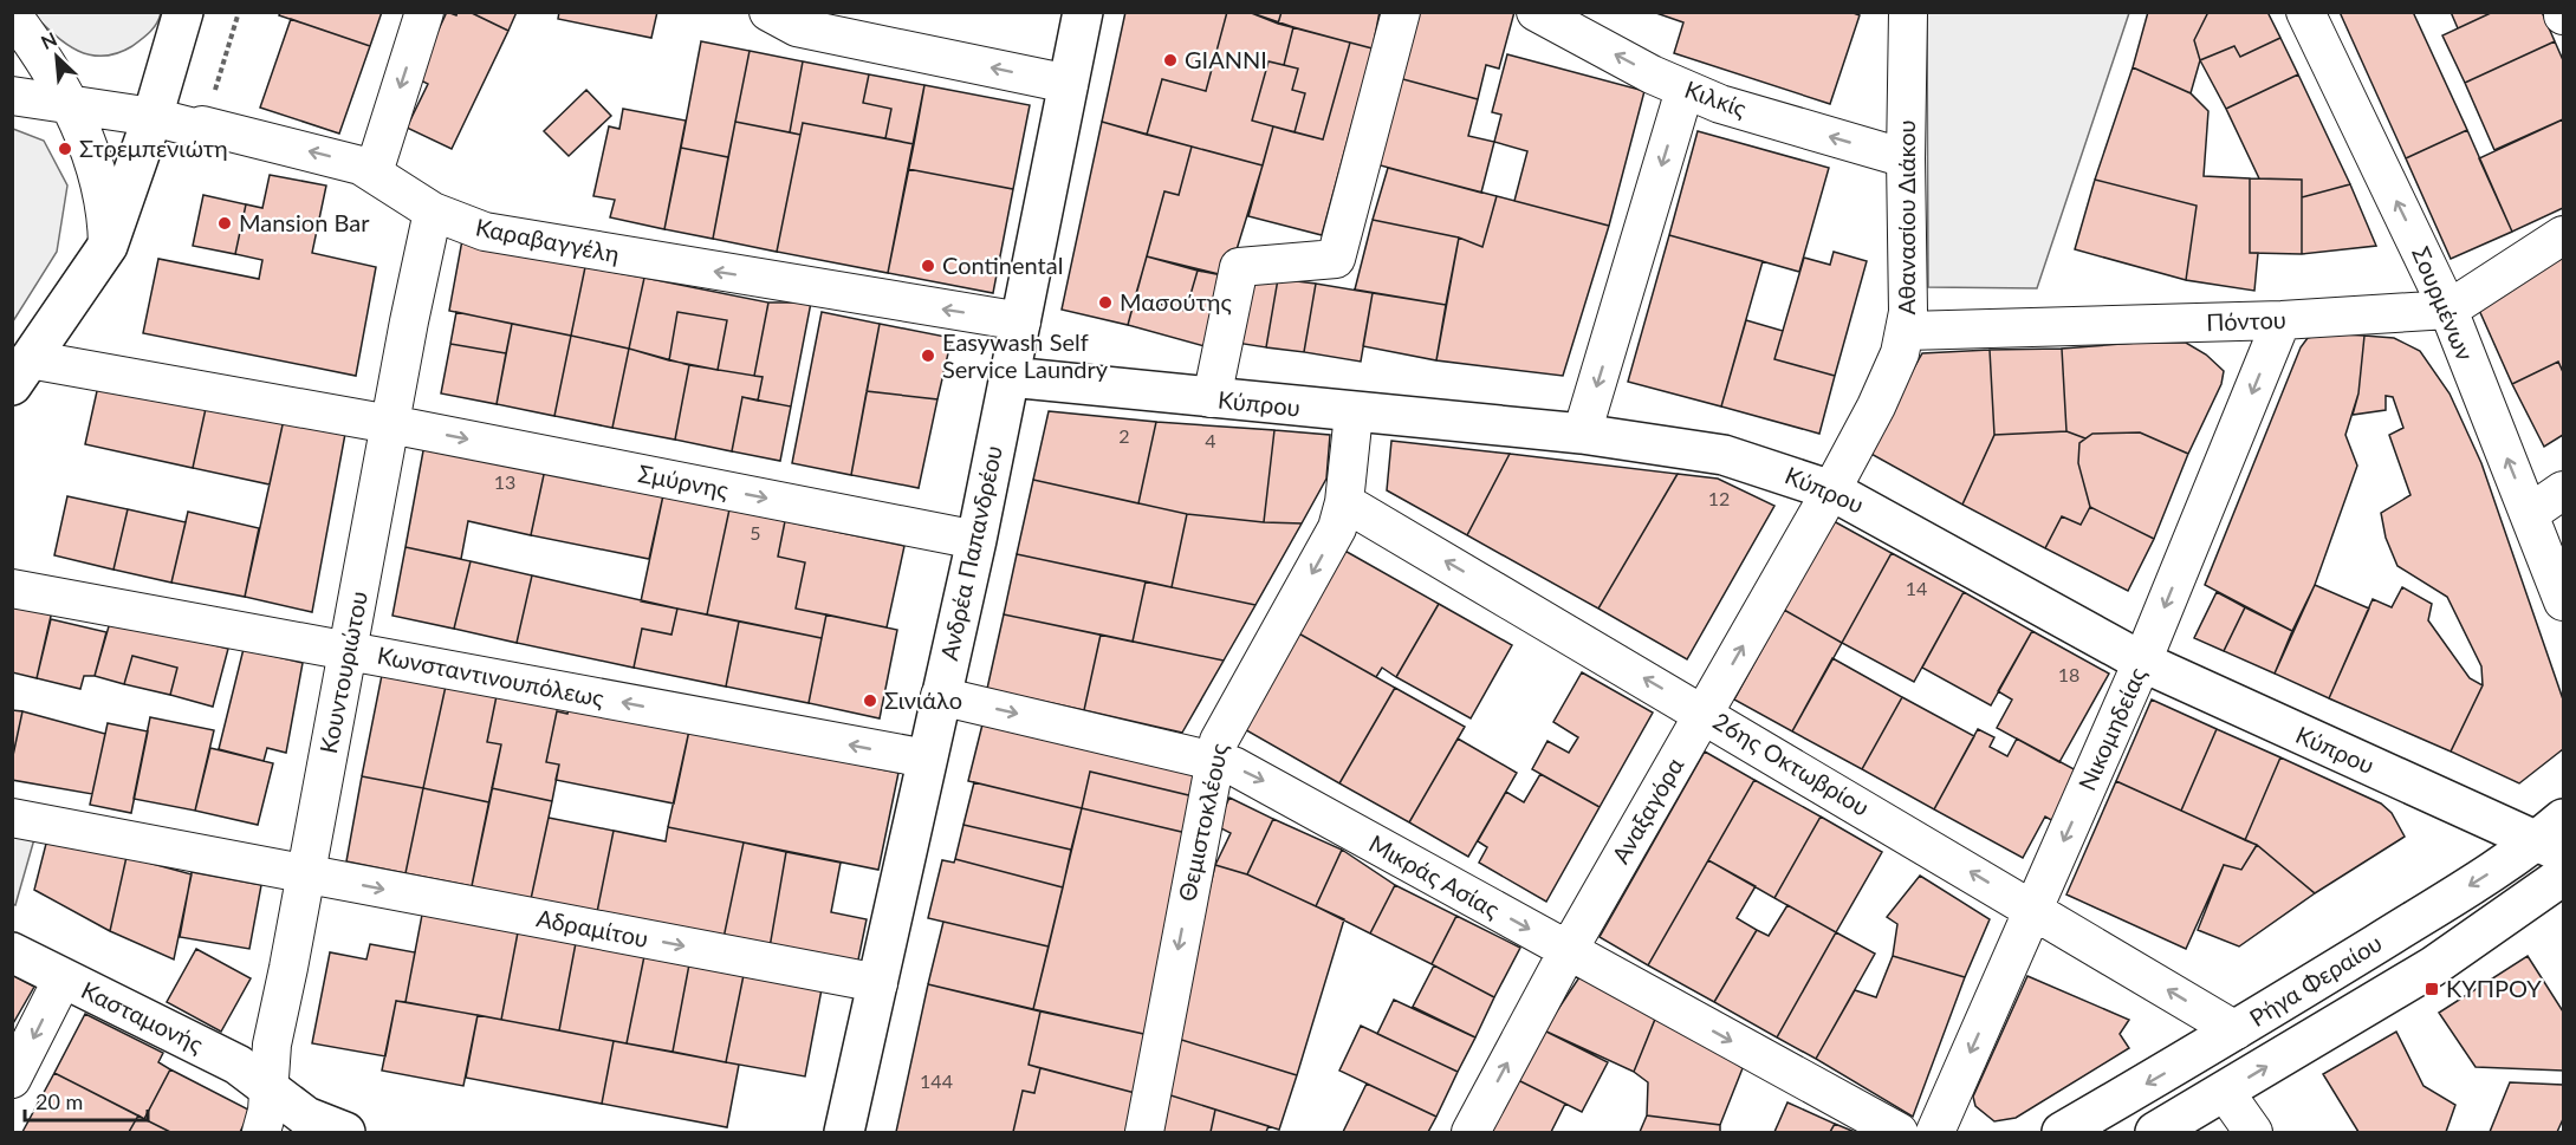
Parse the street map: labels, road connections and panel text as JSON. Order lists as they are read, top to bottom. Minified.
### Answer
{"streets":{"street":["Κιλκίς","Αθανασίου Διάκου","Καραβαγγέλη","Σουρμένων","Πόντου","Κύπρου","Σμύρνης","Ανδρέα Παπανδρέου","Κουντουριώτου","Κωνσταντινουπόλεως","Νικομηδείας","26ης Οκτωβρίου","Αναξαγόρα","Θεμιστοκλέους","Μικράς Ασίας","Αδραμίτου","Ρήγα Φεραίου","Κασταμονής"]},"crossings":[["Κιλκίς","Αθανασίου Διάκου"],["Αθανασίου Διάκου","Πόντου"],["Αθανασίου Διάκου","Κύπρου"],["Αθανασίου Διάκου","Αναξαγόρα"],["Καραβαγγέλη","Ανδρέα Παπανδρέου"],["Καραβαγγέλη","Κουντουριώτου"],["Σουρμένων","Πόντου"],["Πόντου","Νικομηδείας"],["Κύπρου","Ανδρέα Παπανδρέου"],["Κύπρου","Νικομηδείας"],["Κύπρου","Αναξαγόρα"],["Κύπρου","Θεμιστοκλέους"],["Κύπρου","Ρήγα Φεραίου"],["Σμύρνης","Ανδρέα Παπανδρέου"],["Σμύρνης","Κουντουριώτου"],["Ανδρέα Παπανδρέου","Κωνσταντινουπόλεως"],["Ανδρέα Παπανδρέου","Μικράς Ασίας"],["Ανδρέα Παπανδρέου","Αδραμίτου"],["Κουντουριώτου","Κωνσταντινουπόλεως"],["Κουντουριώτου","Αδραμίτου"],["Κουντουριώτου","Κασταμονής"],["Νικομηδείας","26ης Οκτωβρίου"],["26ης Οκτωβρίου","Αναξαγόρα"],["26ης Οκτωβρίου","Θεμιστοκλέους"],["26ης Οκτωβρίου","Ρήγα Φεραίου"],["Αναξαγόρα","Μικράς Ασίας"],["Θεμιστοκλέους","Μικράς Ασίας"]],"one_way":["Κιλκίς","Σουρμένων","Σμύρνης","Κωνσταντινουπόλεως","Νικομηδείας","26ης Οκτωβρίου","Αναξαγόρα","Θεμιστοκλέους","Μικράς Ασίας","Αδραμίτου"],"places":{"other":["GIANNI","Στρεμπενιώτη","Mansion Bar","Continental","Μασούτης","Easywash Self Service Laundry","Σινιάλο"],"transit":["ΚΥΠΡΟΥ"]},"house_numbers":["2","4","13","12","5","14","18","144"],"scale_bar":"20 m","north":"top left"}
